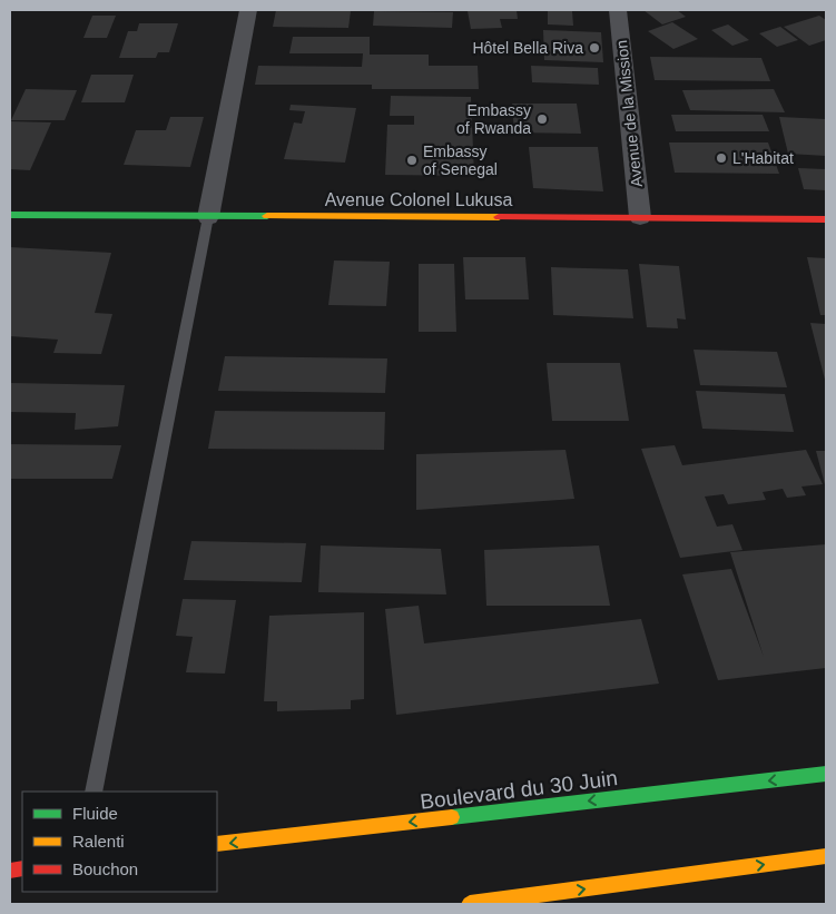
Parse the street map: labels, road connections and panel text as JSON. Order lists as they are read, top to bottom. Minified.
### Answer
{"streets":{"main road":["Avenue Colonel Lukusa","Boulevard du 30 Juin"],"street":["Avenue de la Mission"]},"crossings":[["Avenue de la Mission","Avenue Colonel Lukusa"]],"places":["Hôtel Bella Riva","Embassy of Rwanda","L'Habitat","Embassy of Senegal"],"legend":["Fluide","Ralenti","Bouchon"]}
